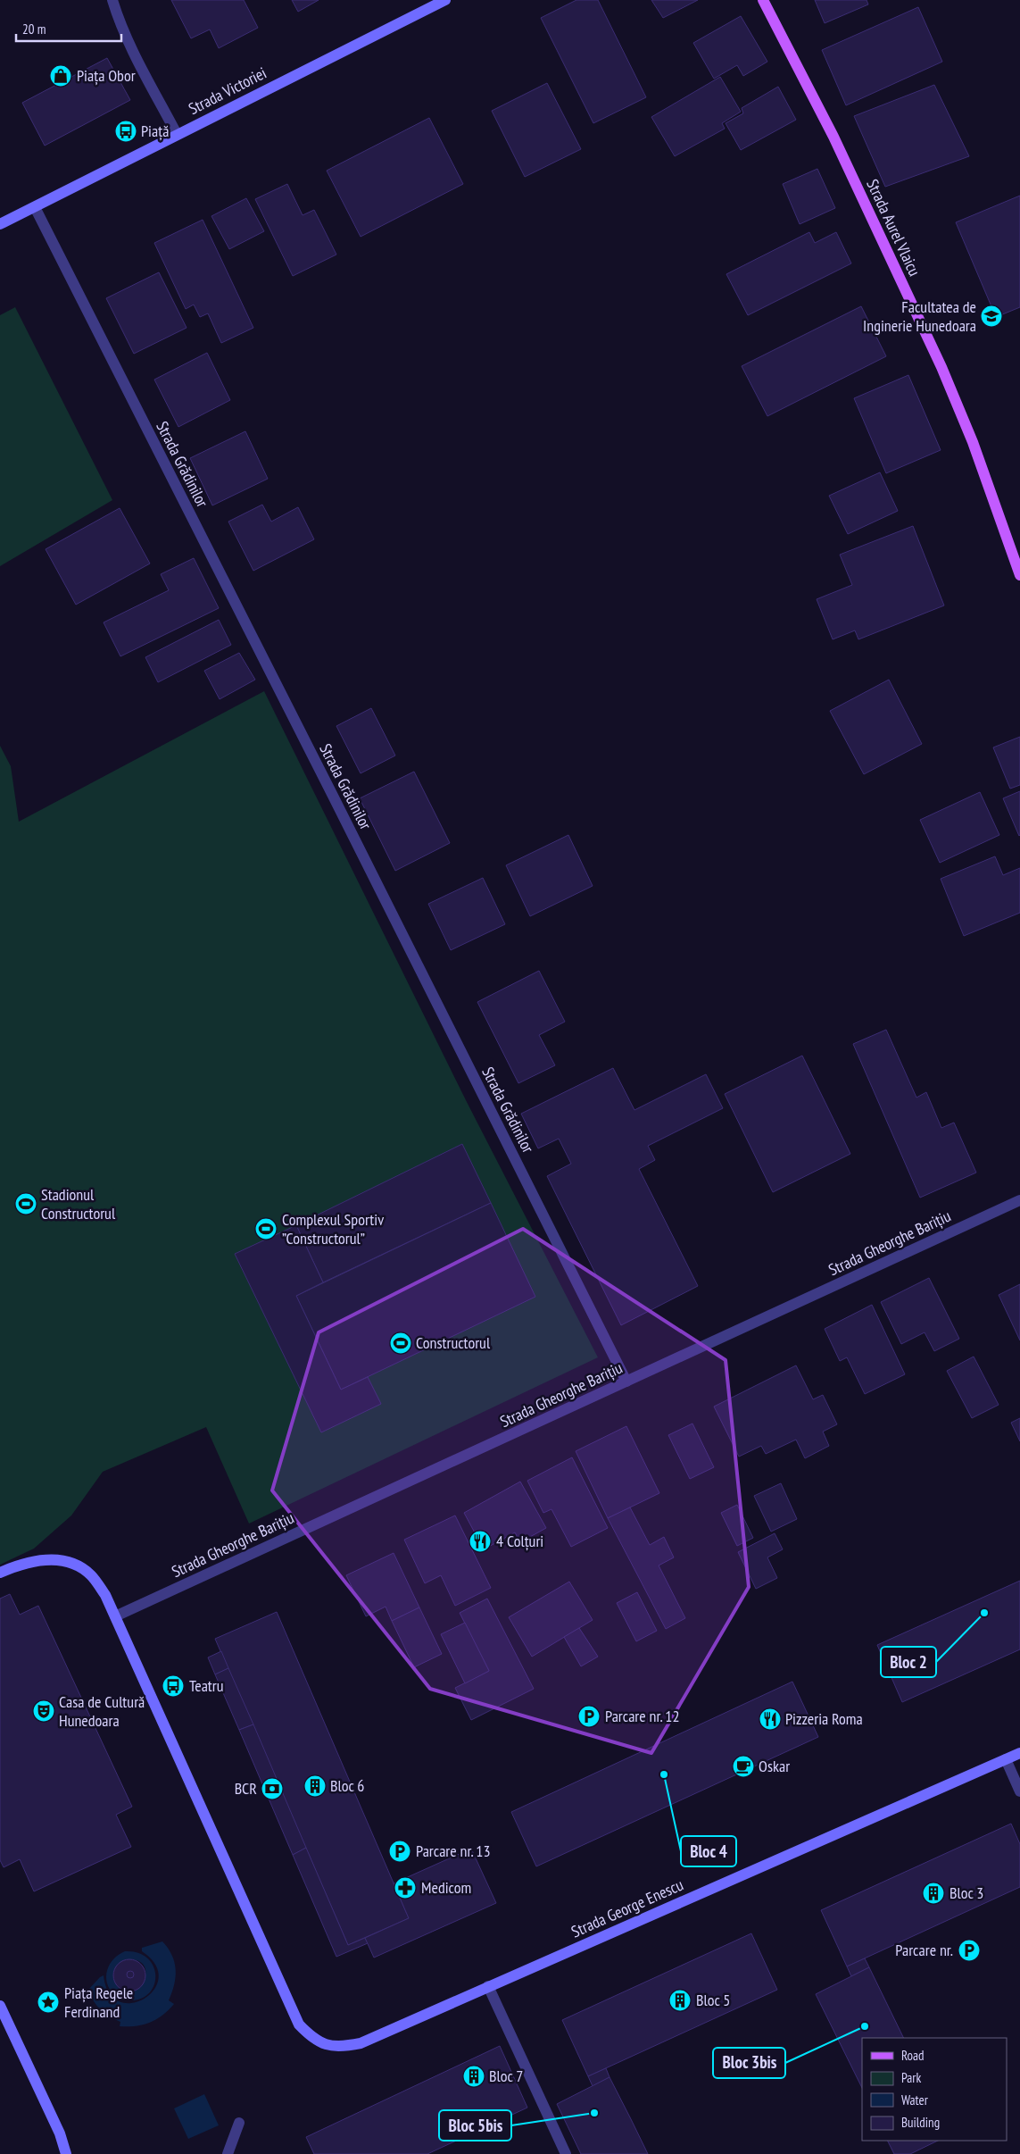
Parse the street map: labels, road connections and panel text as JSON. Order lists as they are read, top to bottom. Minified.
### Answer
{"streets":{"main road":["Strada Aurel Vlaicu"],"street":["Strada Victoriei","Strada Grădinilor","Strada Gheorghe Barițiu","Strada George Enescu"]},"crossings":[["Strada Victoriei","Strada Grădinilor"],["Strada Grădinilor","Strada Gheorghe Barițiu"],["Strada Gheorghe Barițiu","Strada George Enescu"]],"places":{"shop":["Piața Obor"],"bus stop":["Piață","Teatru"],"school or university":["Facultatea de Inginerie Hunedoara"],"sports":["Stadionul Constructorul","Complexul Sportiv ”Constructorul”","Constructorul"],"restaurant":["4 Colțuri","Pizzeria Roma"],"other":["Bloc 2","Bloc 4","Bloc 3bis","Bloc 5bis"],"theatre":["Casa de Cultură Hunedoara"],"parking":["Parcare nr. 12","Parcare nr. 13","Parcare nr."],"cafe":["Oskar"],"building":["Bloc 6","Bloc 3","Bloc 5","Bloc 7"],"bank":["BCR"],"pharmacy":["Medicom"],"place":["Piața Regele Ferdinand"]},"legend":["Road","Park","Water","Building"],"scale_bar":"20 m"}
